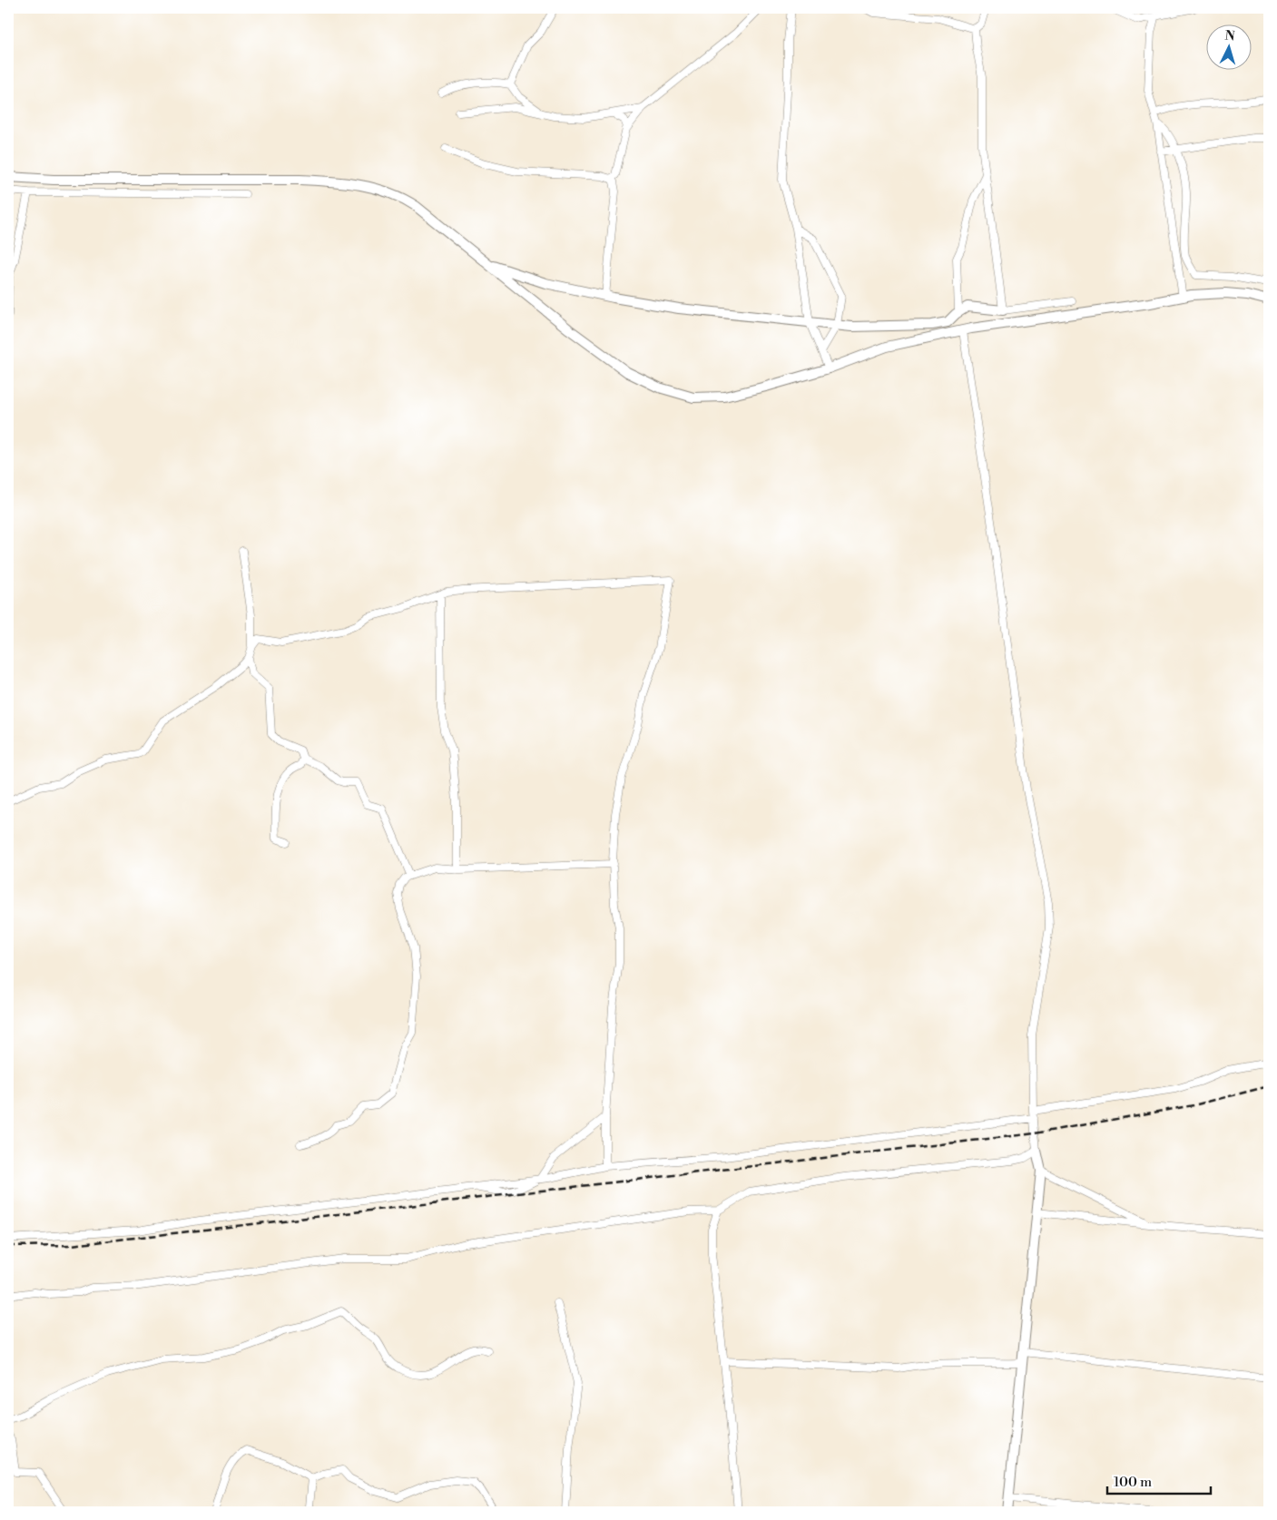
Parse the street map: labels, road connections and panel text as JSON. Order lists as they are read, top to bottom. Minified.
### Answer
{"scale_bar":"100 m","north":"top"}
